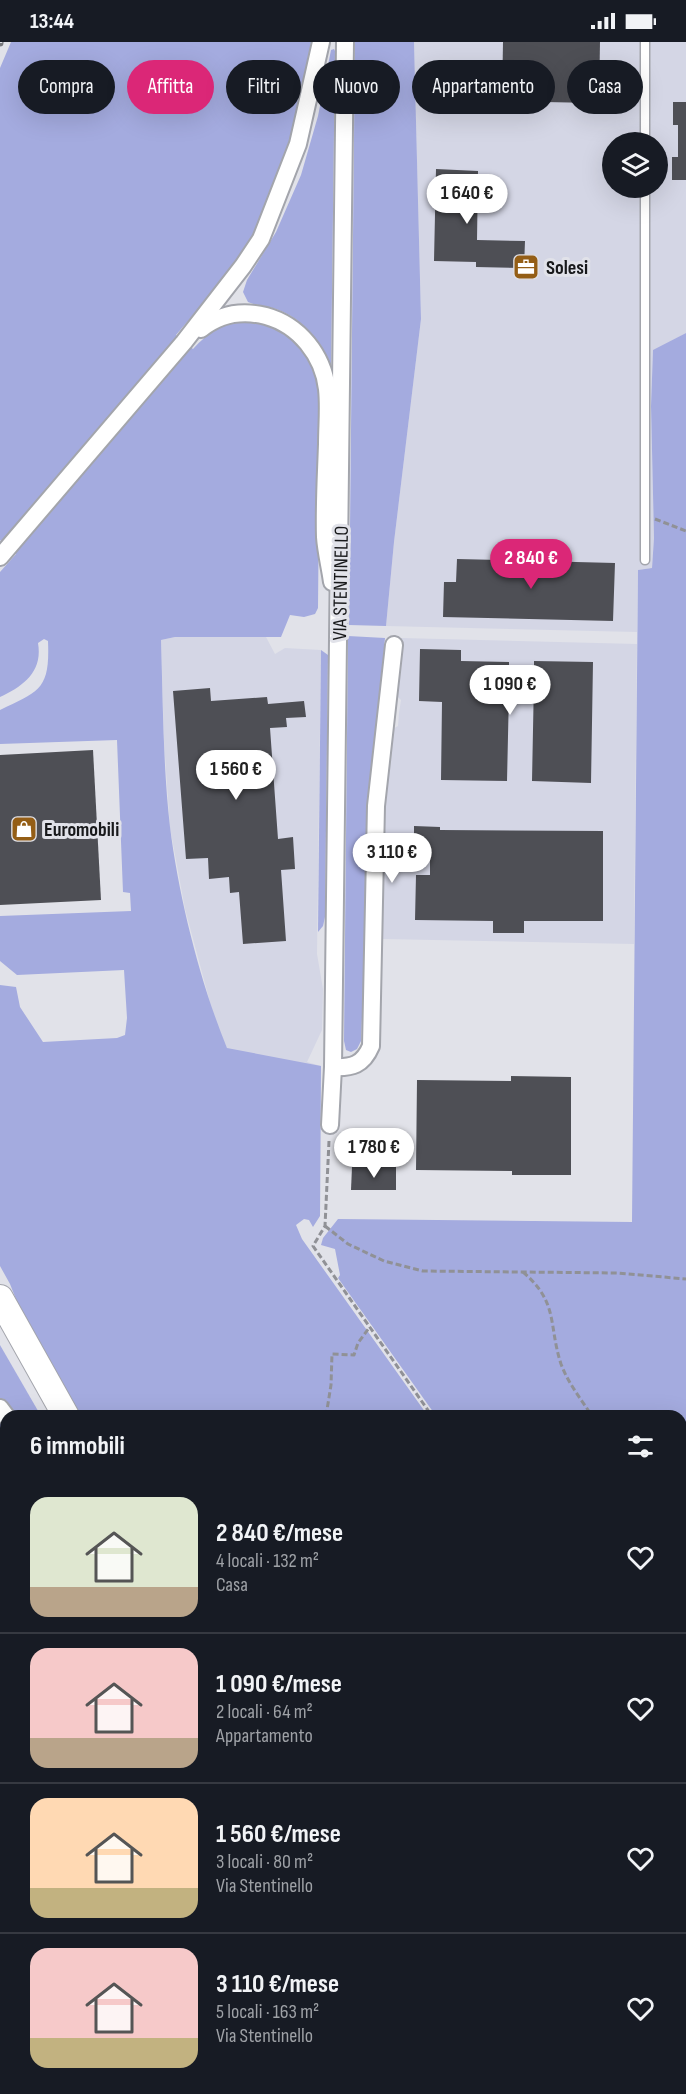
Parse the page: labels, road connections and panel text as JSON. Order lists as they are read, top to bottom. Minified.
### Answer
{"streets":{"street":["VIA STENTINELLO"]},"places":{"office":["Solesi"],"shop":["Euromobili"]},"page":{"status":"13:44","chip":["Compra","Affitta","Filtri","Nuovo","Appartamento","Casa"],"price":["1 640 €","2 840 €","1 090 €","1 560 €","3 110 €","1 780 €"],"heading":"6 immobili","list":[{"name":"2 840 €/mese","note":"4 locali · 132 m² · Casa"},{"name":"1 090 €/mese","note":"2 locali · 64 m² · Appartamento"},{"name":"1 560 €/mese","note":"3 locali · 80 m² · Via Stentinello"},{"name":"3 110 €/mese","note":"5 locali · 163 m² · Via Stentinello"}]}}
